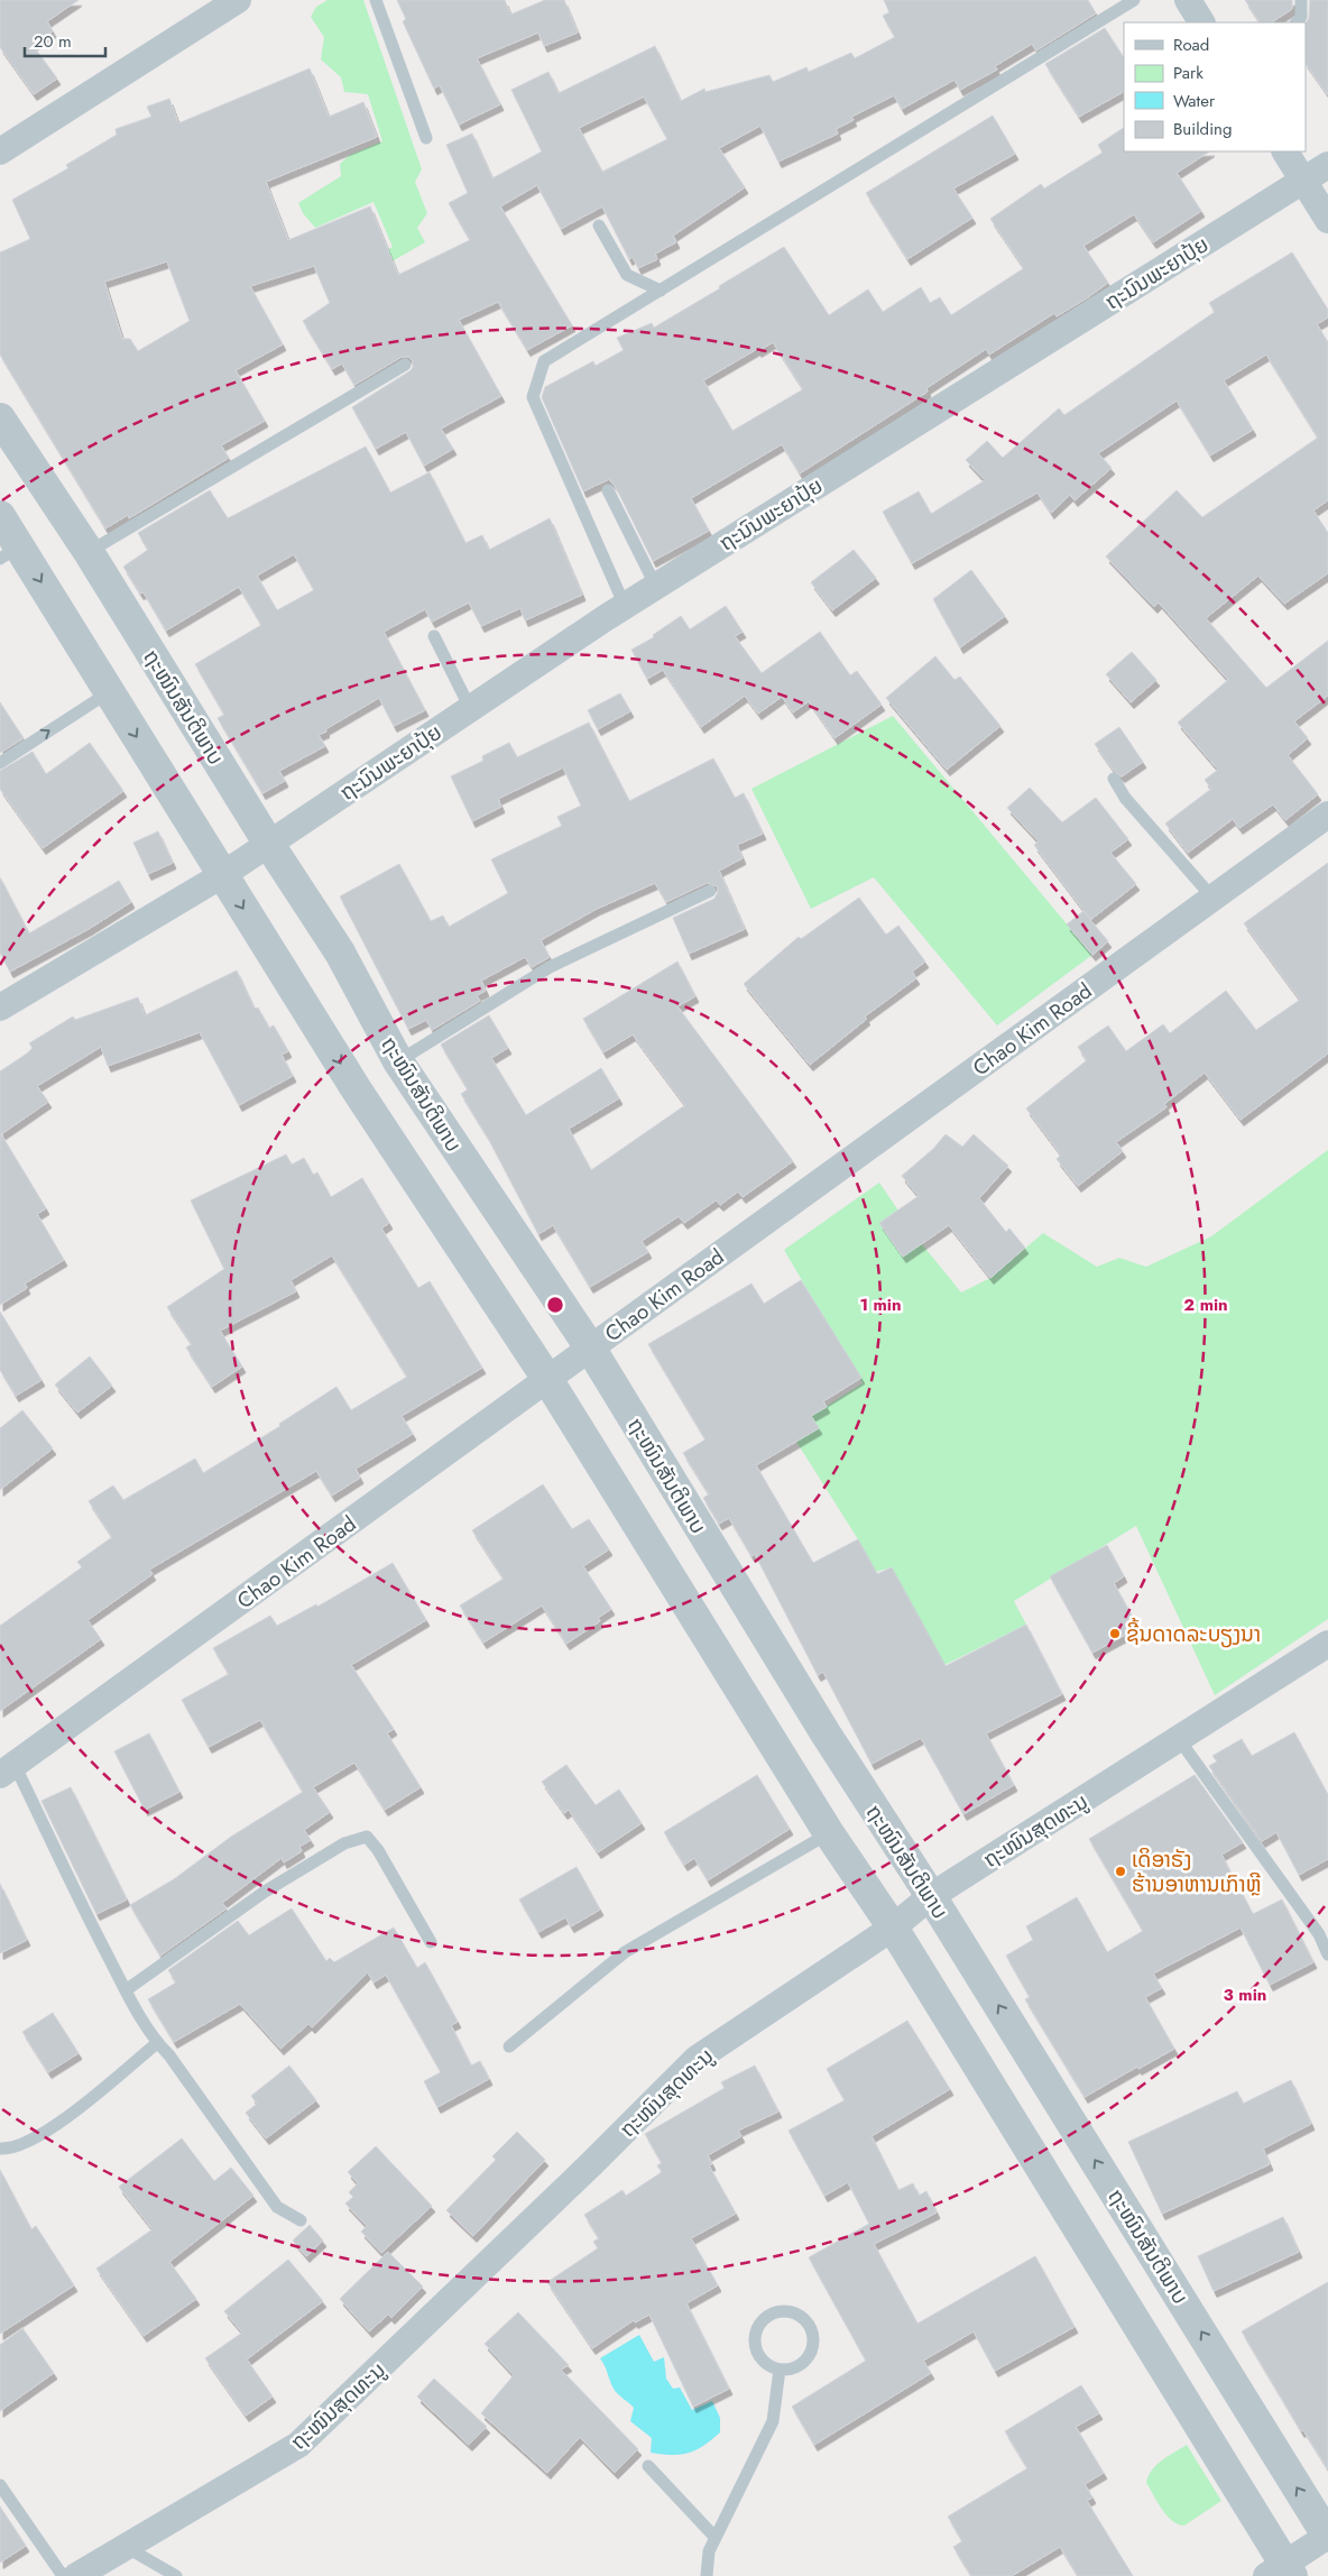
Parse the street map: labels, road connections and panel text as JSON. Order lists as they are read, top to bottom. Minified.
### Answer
{"streets":{"street":["ຖະນົນພະຍາປຸ້ຍ","ຖະໜົນສັນຕິພາບ","Chao Kim Road","ຖະໜົນສຸດທະນູ"]},"crossings":[["ຖະນົນພະຍາປຸ້ຍ","ຖະໜົນສັນຕິພາບ"],["ຖະໜົນສັນຕິພາບ","Chao Kim Road"],["ຖະໜົນສັນຕິພາບ","ຖະໜົນສຸດທະນູ"]],"places":["ຊີ້ນດາດລະບຽງນາ","ເດິອາຣັງ ຮ້ານອາຫານເກົາຫຼີ"],"legend":["Road","Park","Water","Building"],"scale_bar":"20 m","rings":["1 min","2 min","3 min"]}
